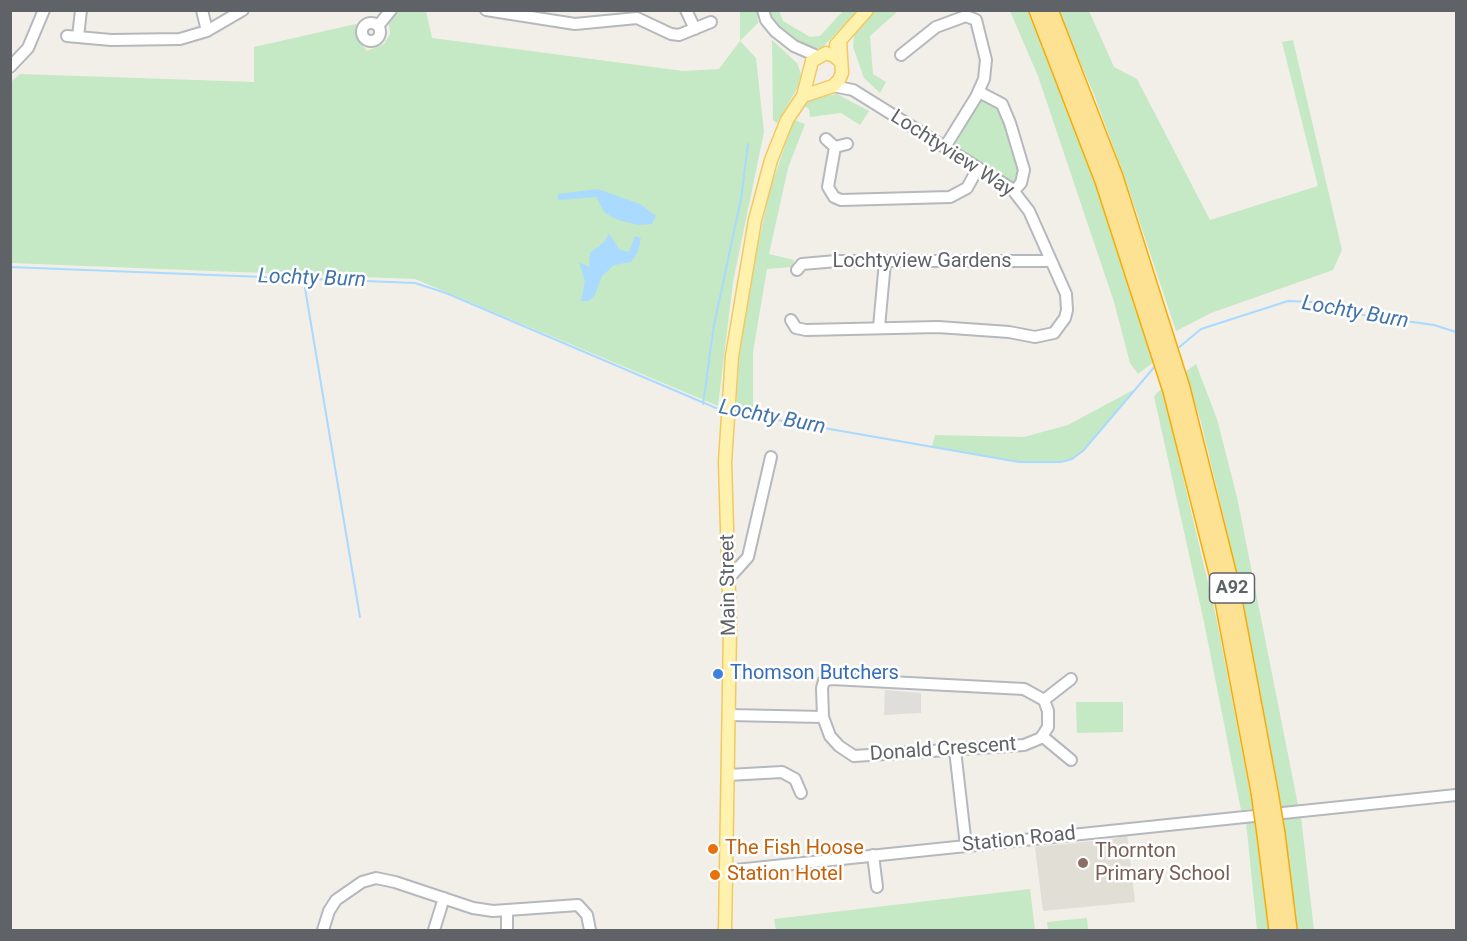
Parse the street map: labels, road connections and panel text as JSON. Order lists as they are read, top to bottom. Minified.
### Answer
{"streets":{"highway":["A92"],"main road":["Main Street"],"street":["Lochtyview Way","Lochtyview Gardens","Donald Crescent","Station Road"]},"crossings":[["Lochtyview Way","Lochtyview Gardens"],["Lochtyview Way","Main Street"],["Main Street","Station Road"]],"water":["Lochty Burn"],"places":["Thomson Butchers","The Fish Hoose","Thornton Primary School","Station Hotel"]}
